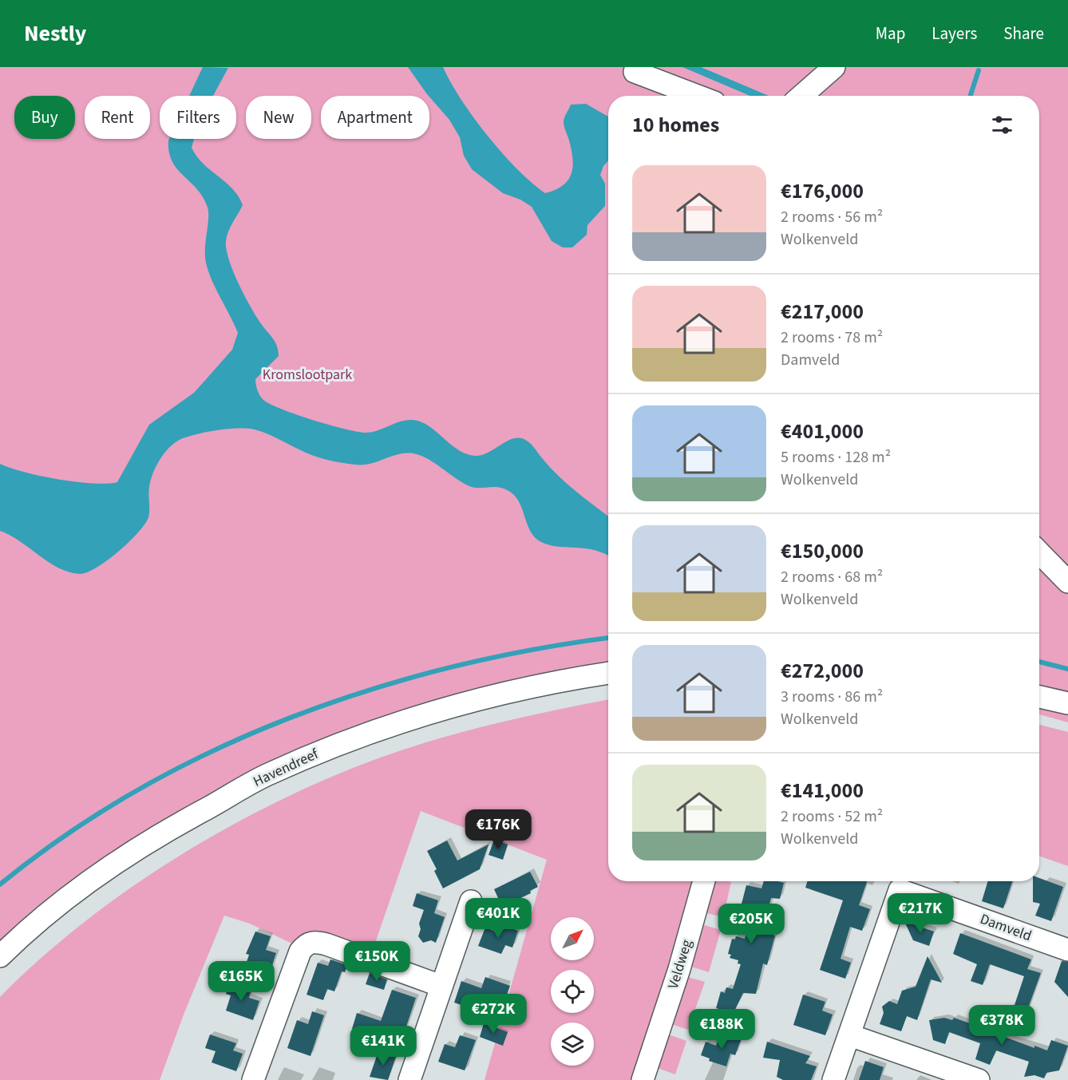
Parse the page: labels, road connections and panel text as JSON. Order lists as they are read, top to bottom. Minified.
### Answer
{"streets":{"street":["Havendreef","Damveld","Veldweg"]},"parks":["Kromslootpark"],"north":"top right","page":{"header":"Nestly","nav":["Map","Layers","Share"],"chip":["Buy","Rent","Filters","New","Apartment"],"heading":"10 homes","list":[{"name":"€176,000","note":"2 rooms · 56 m² · Wolkenveld"},{"name":"€217,000","note":"2 rooms · 78 m² · Damveld"},{"name":"€401,000","note":"5 rooms · 128 m² · Wolkenveld"},{"name":"€150,000","note":"2 rooms · 68 m² · Wolkenveld"},{"name":"€272,000","note":"3 rooms · 86 m² · Wolkenveld"},{"name":"€141,000","note":"2 rooms · 52 m² · Wolkenveld"}],"price":["€176K","€217K","€401K","€205K","€150K","€165K","€272K","€378K","€188K","€141K"]}}
